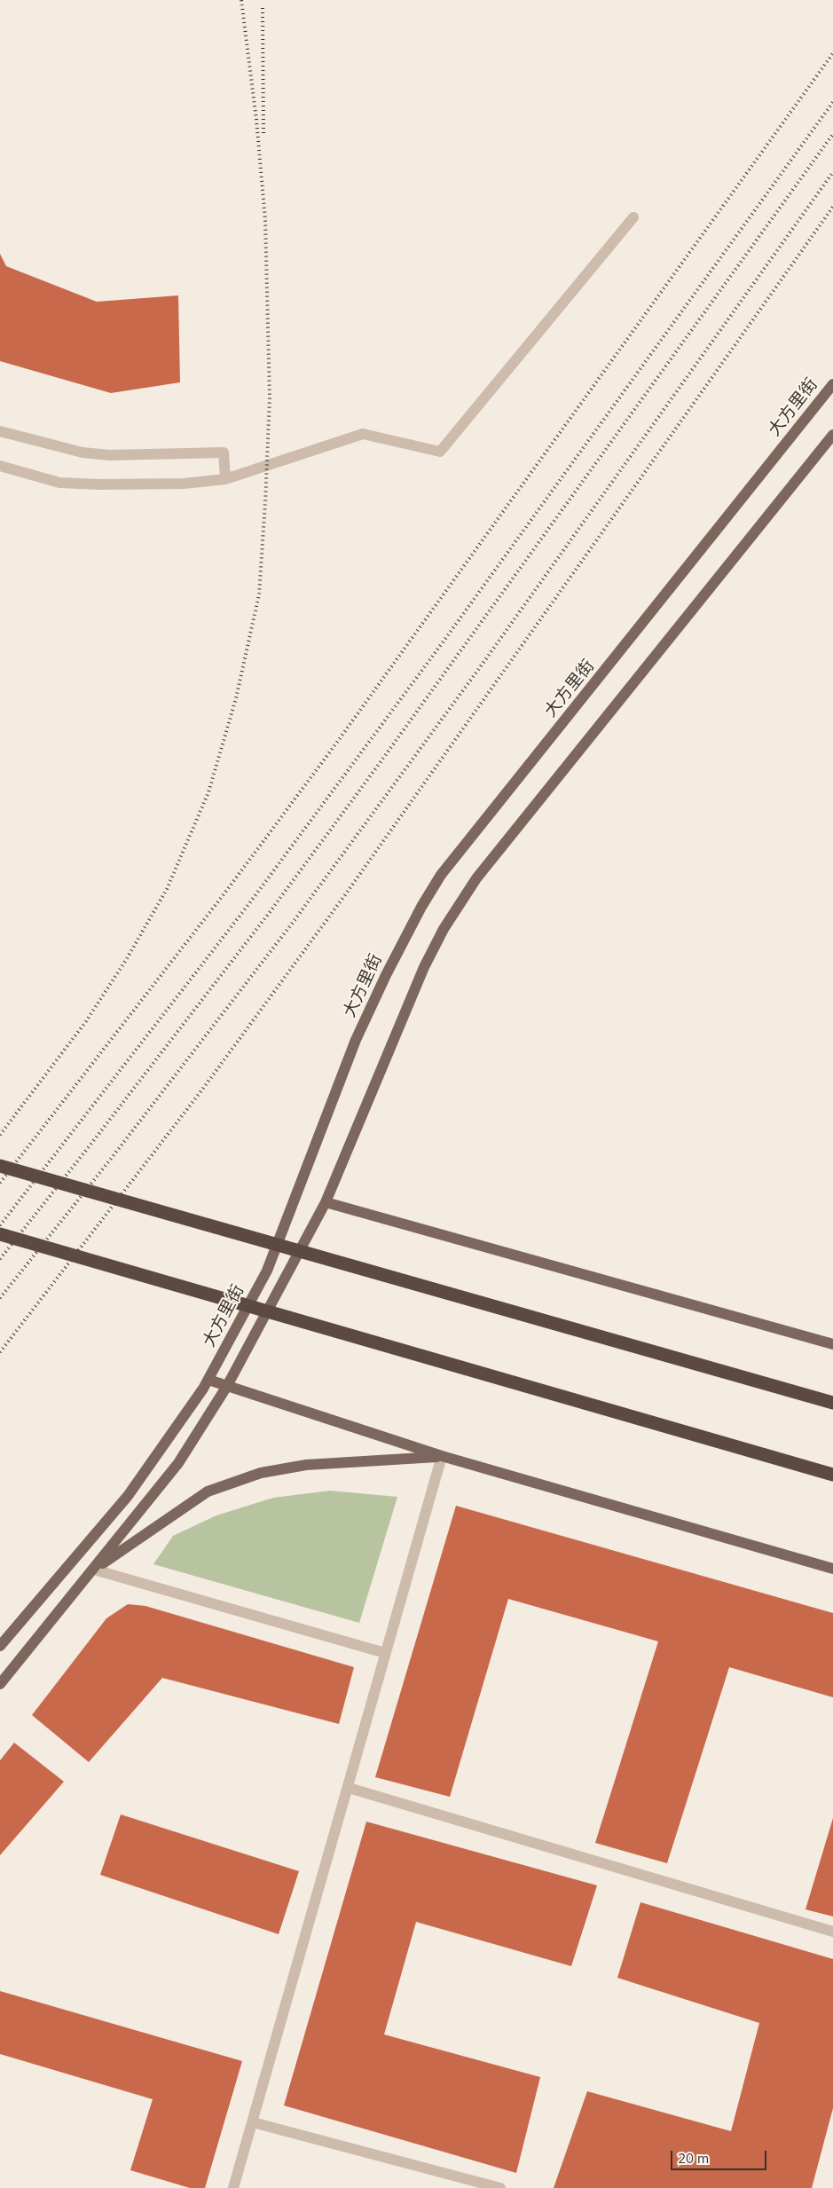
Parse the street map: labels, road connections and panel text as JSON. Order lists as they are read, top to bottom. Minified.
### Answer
{"streets":{"main road":["大方里街"]},"scale_bar":"20 m"}
